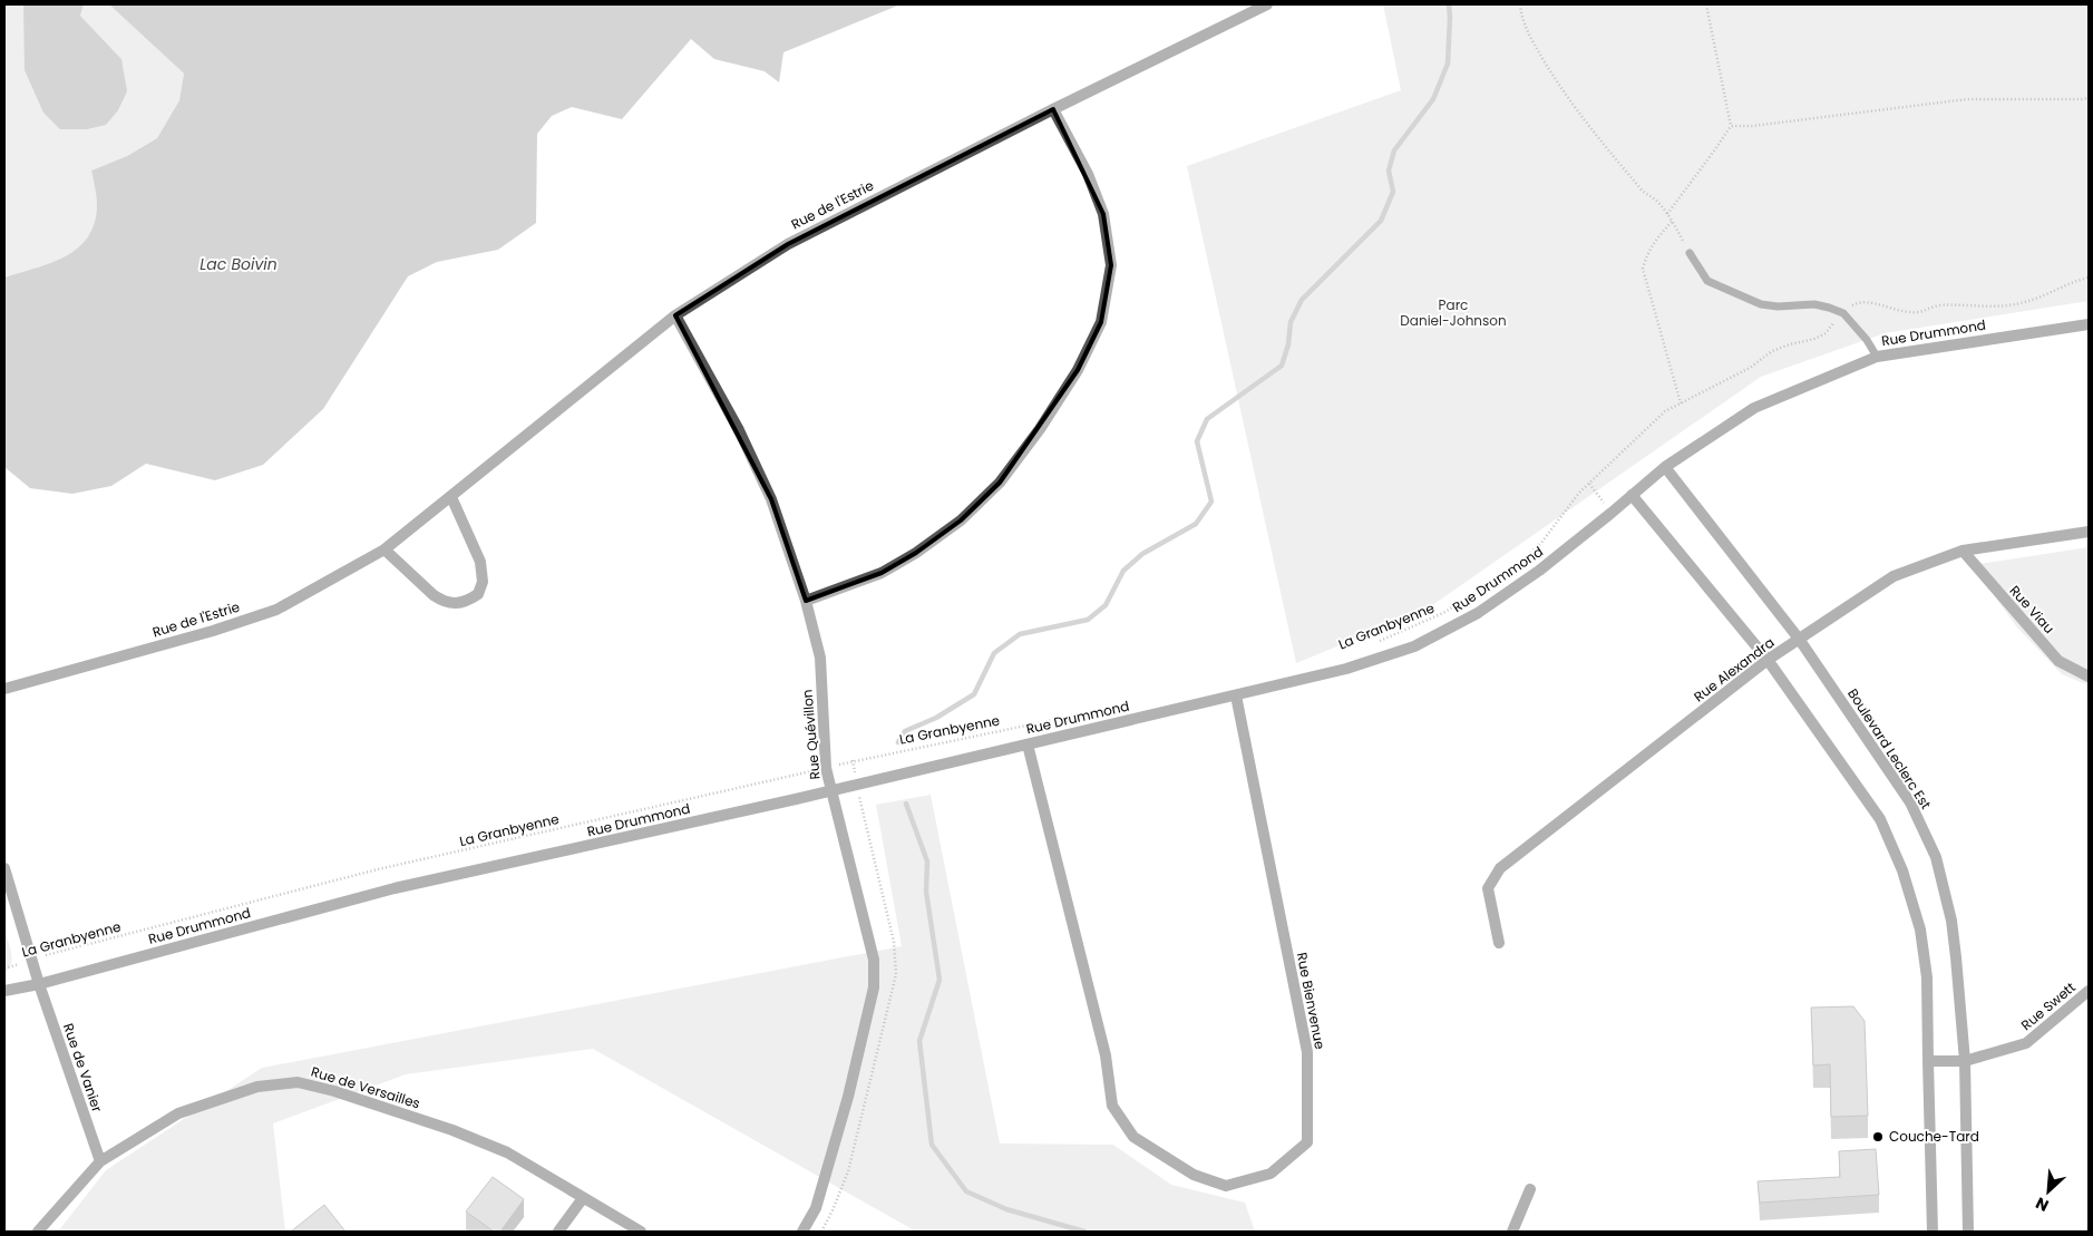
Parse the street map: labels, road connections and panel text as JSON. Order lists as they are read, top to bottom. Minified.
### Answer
{"streets":{"street":["Rue de l'Estrie","Rue Drummond","Rue Viau","Rue Alexandra","Rue Quévillon","Boulevard Leclerc Est","Rue Bienvenue","Rue Swett","Rue de Vanier","Rue de Versailles"],"path":["La Granbyenne"]},"crossings":[["Rue de l'Estrie","Rue Quévillon"],["Rue Drummond","Rue Quévillon"],["Rue Drummond","Boulevard Leclerc Est"],["Rue Drummond","Rue Bienvenue"],["Rue Drummond","Rue de Vanier"],["Rue Viau","Rue Alexandra"],["La Granbyenne","Rue Quévillon"],["Rue Alexandra","Boulevard Leclerc Est"],["Boulevard Leclerc Est","Rue Swett"],["Rue de Vanier","Rue de Versailles"]],"water":["Lac Boivin"],"parks":["Parc Daniel-Johnson"],"places":["Couche-Tard"],"north":"bottom left"}
